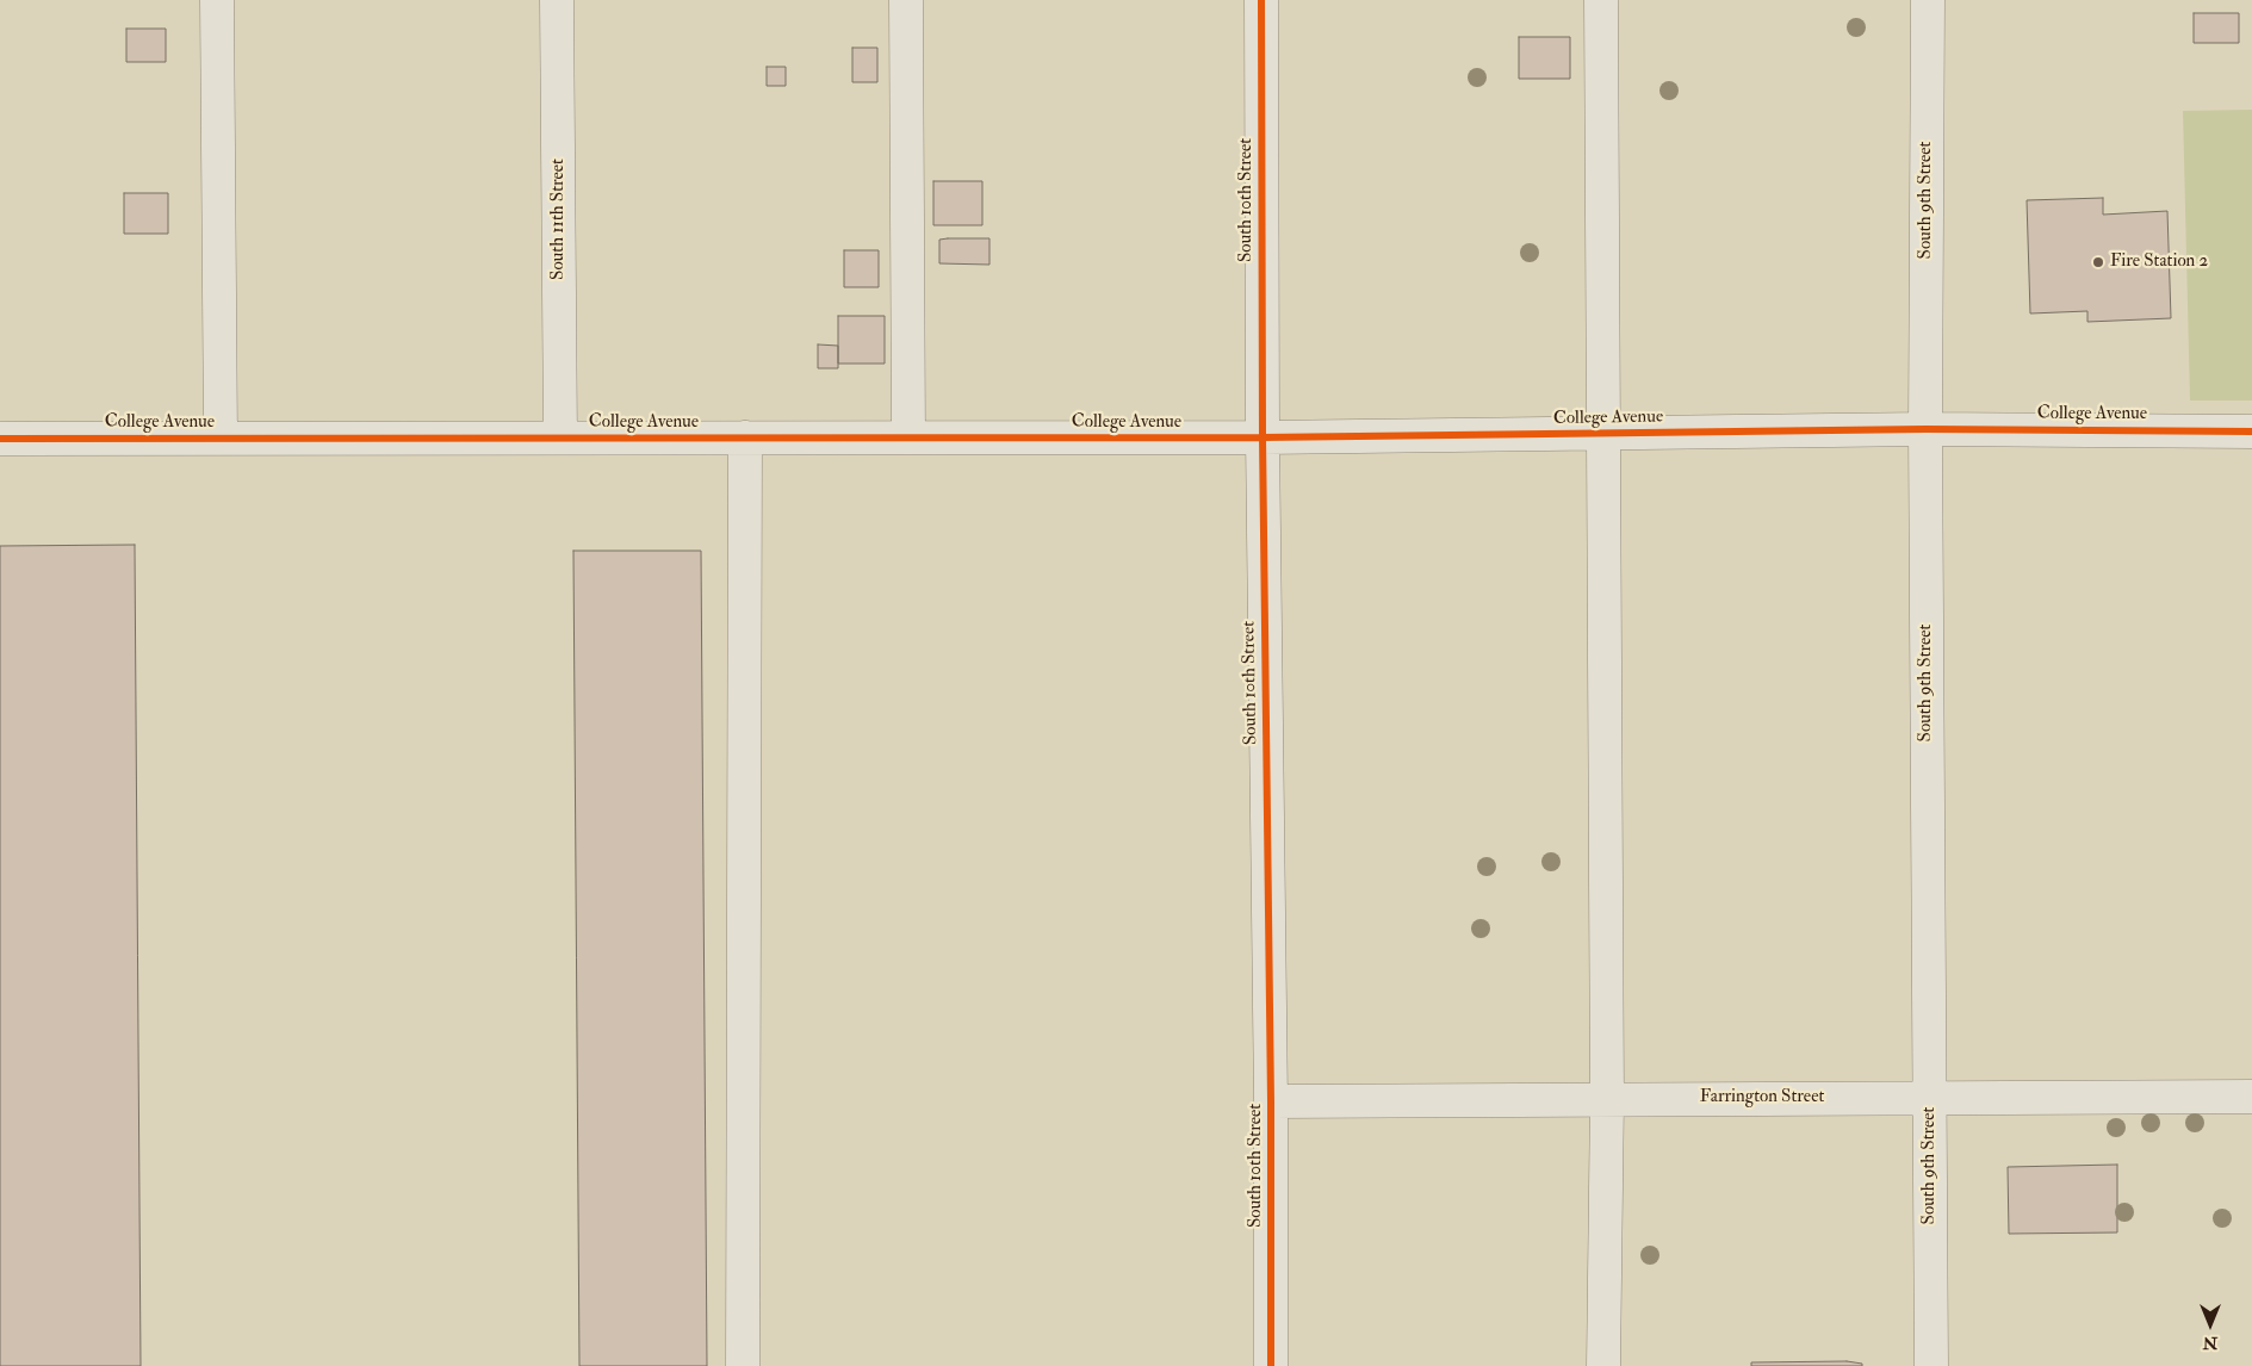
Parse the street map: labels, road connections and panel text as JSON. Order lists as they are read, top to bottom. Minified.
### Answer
{"streets":{"street":["South 10th Street","South 9th Street","South 11th Street","College Avenue","Farrington Street"]},"crossings":[["South 10th Street","College Avenue"],["South 10th Street","Farrington Street"],["South 9th Street","College Avenue"],["South 9th Street","Farrington Street"],["South 11th Street","College Avenue"]],"places":["Fire Station 2"],"north":"bottom"}
